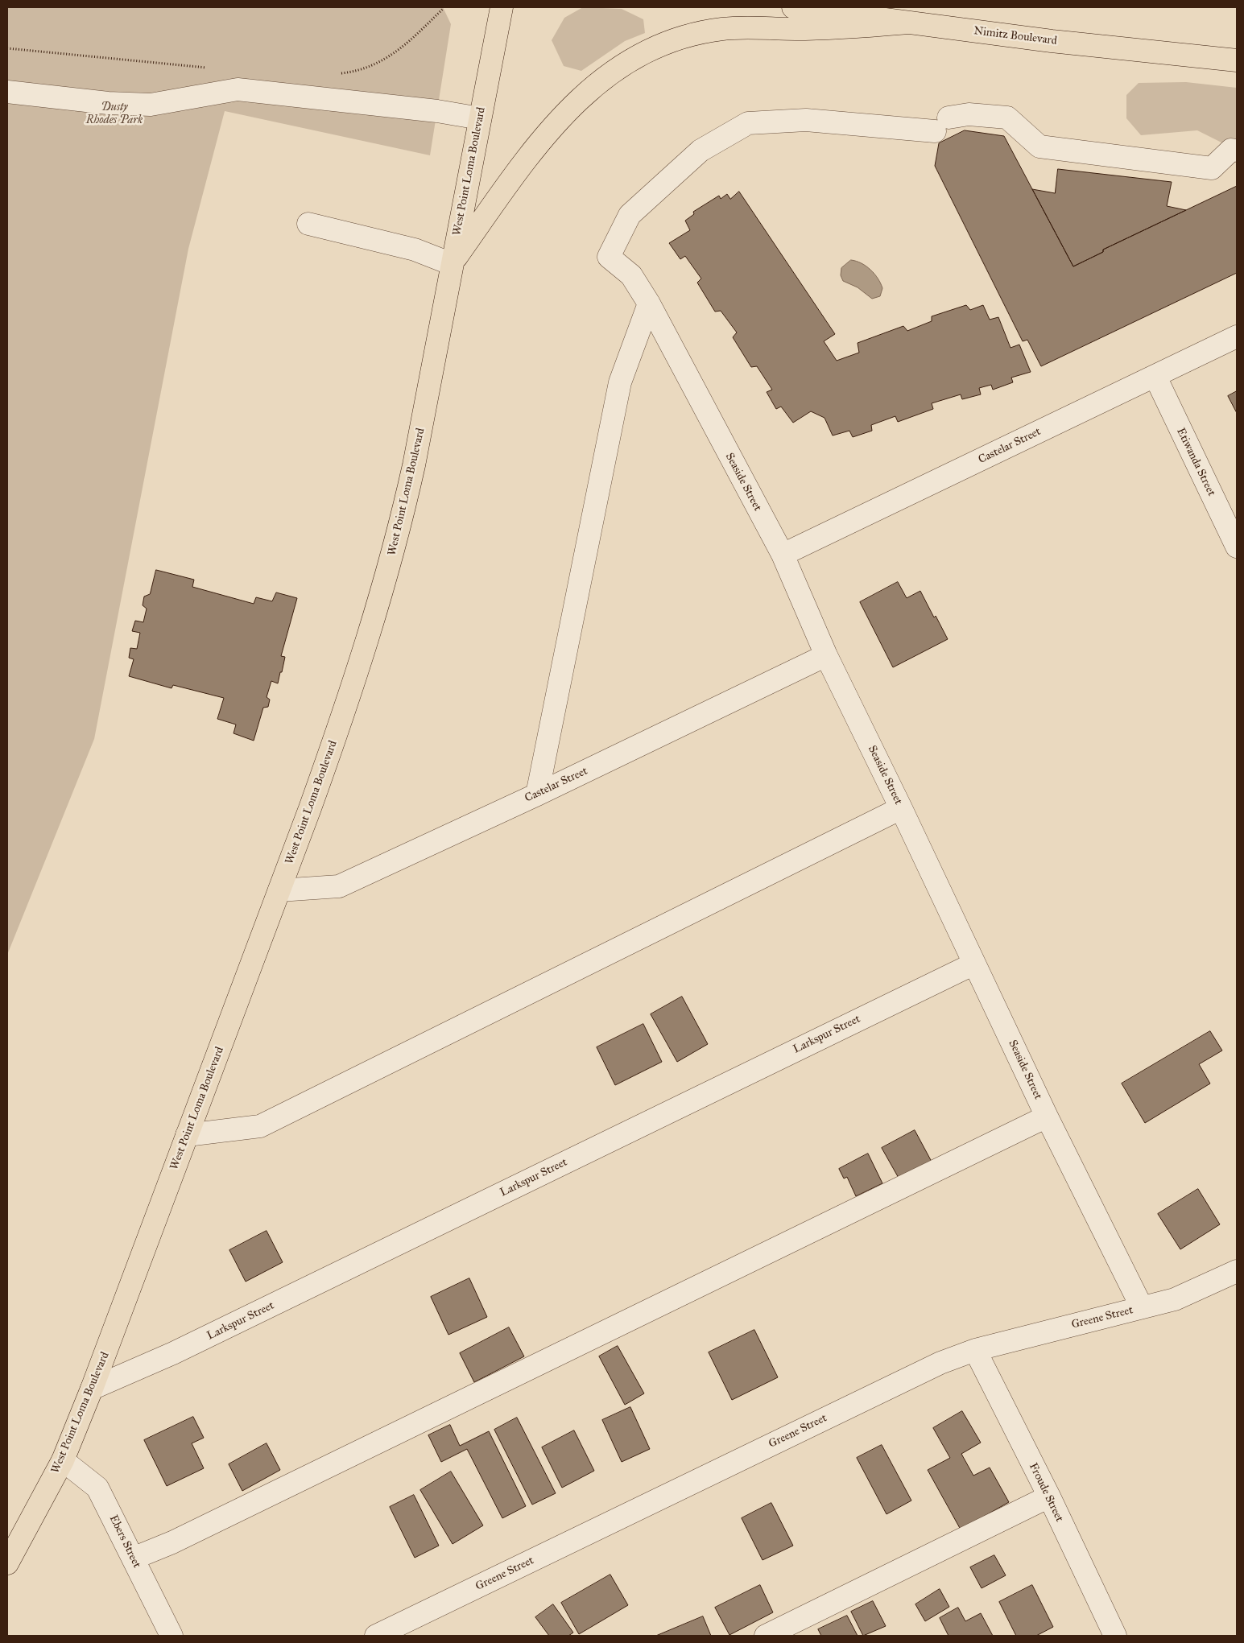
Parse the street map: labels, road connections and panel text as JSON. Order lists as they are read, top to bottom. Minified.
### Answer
{"streets":{"main road":["Nimitz Boulevard","West Point Loma Boulevard"],"street":["Castelar Street","Etiwanda Street","Seaside Street","Larkspur Street","Greene Street","Froude Street","Ebers Street"]},"crossings":[["West Point Loma Boulevard","Castelar Street"],["West Point Loma Boulevard","Larkspur Street"],["West Point Loma Boulevard","Ebers Street"],["Castelar Street","Etiwanda Street"],["Castelar Street","Seaside Street"],["Seaside Street","Larkspur Street"],["Seaside Street","Greene Street"],["Greene Street","Froude Street"]],"parks":["Dusty Rhodes Park"]}
